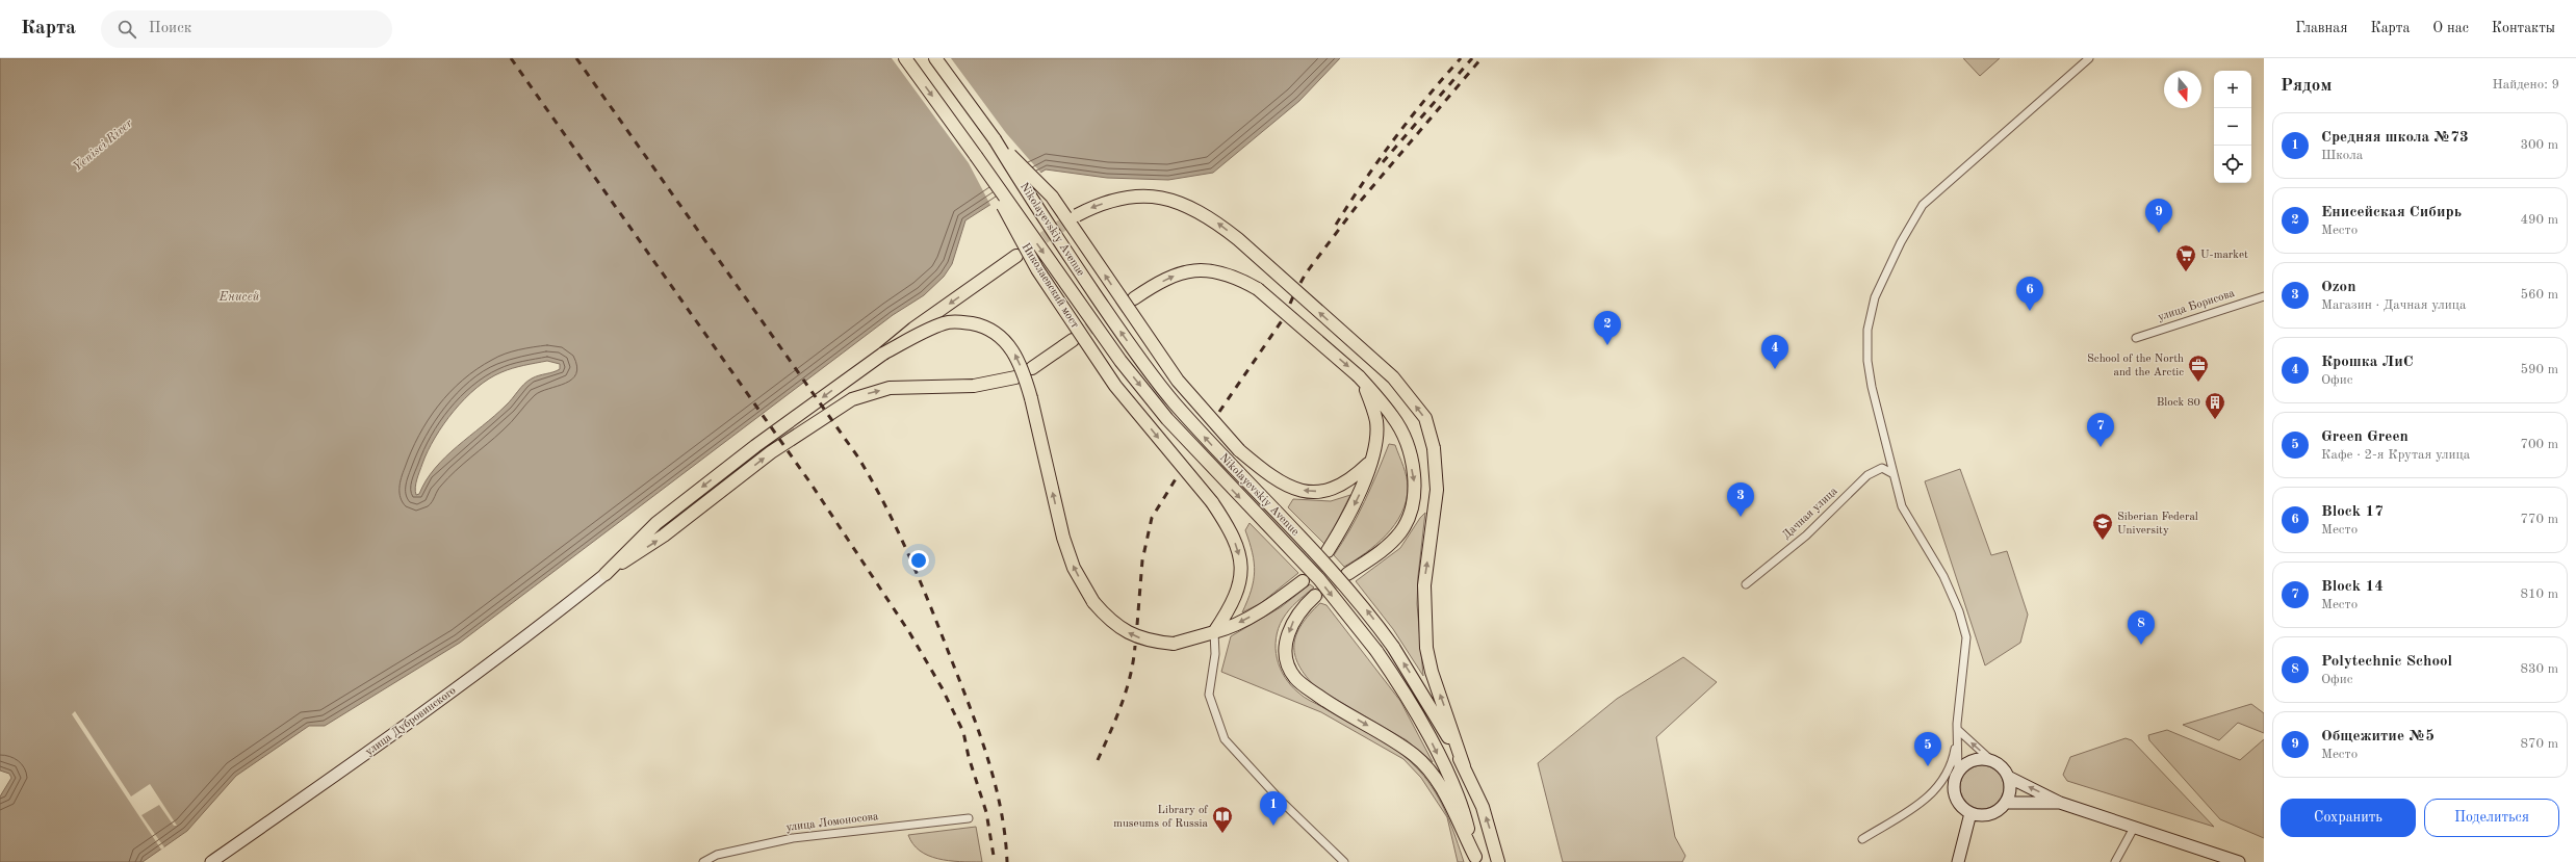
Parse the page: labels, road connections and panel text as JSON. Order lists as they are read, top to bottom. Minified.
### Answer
{"streets":{"main road":["Nikolayevskiy Avenue","Николаевский мост","улица Дубровинского"],"street":["улица Борисова","Дачная улица","улица Ломоносова"]},"crossings":[["Nikolayevskiy Avenue","Николаевский мост"]],"one_way":["Николаевский мост"],"water":["Yenisei River","Енисей"],"places":{"supermarket":["U-market"],"office":["School of the North and the Arctic"],"building":["Block 80"],"school or university":["Siberian Federal University"],"library":["Library of museums of Russia"]},"north":"bottom","page":{"header":"Карта","search":"Поиск","nav":["Главная","Карта","О нас","Контакты"],"heading":["Рядом","Найдено: 9"],"map_buttons":["+","−"],"list":[{"mark":"1","name":"Средняя школа №73","note":"Школа","value":"300 m"},{"mark":"2","name":"Енисейская Сибирь","note":"Место","value":"490 m"},{"mark":"3","name":"Ozon","note":"Магазин · Дачная улица","value":"560 m"},{"mark":"4","name":"Крошка ЛиС","note":"Офис","value":"590 m"},{"mark":"5","name":"Green Green","note":"Кафе · 2-я Крутая улица","value":"700 m"},{"mark":"6","name":"Block 17","note":"Место","value":"770 m"},{"mark":"7","name":"Block 14","note":"Место","value":"810 m"},{"mark":"8","name":"Polytechnic School","note":"Офис","value":"830 m"},{"mark":"9","name":"Общежитие №5","note":"Место","value":"870 m"}],"pins":["9","6","2","4","7","3","8","5","1"],"buttons":["Сохранить","Поделиться"]}}
